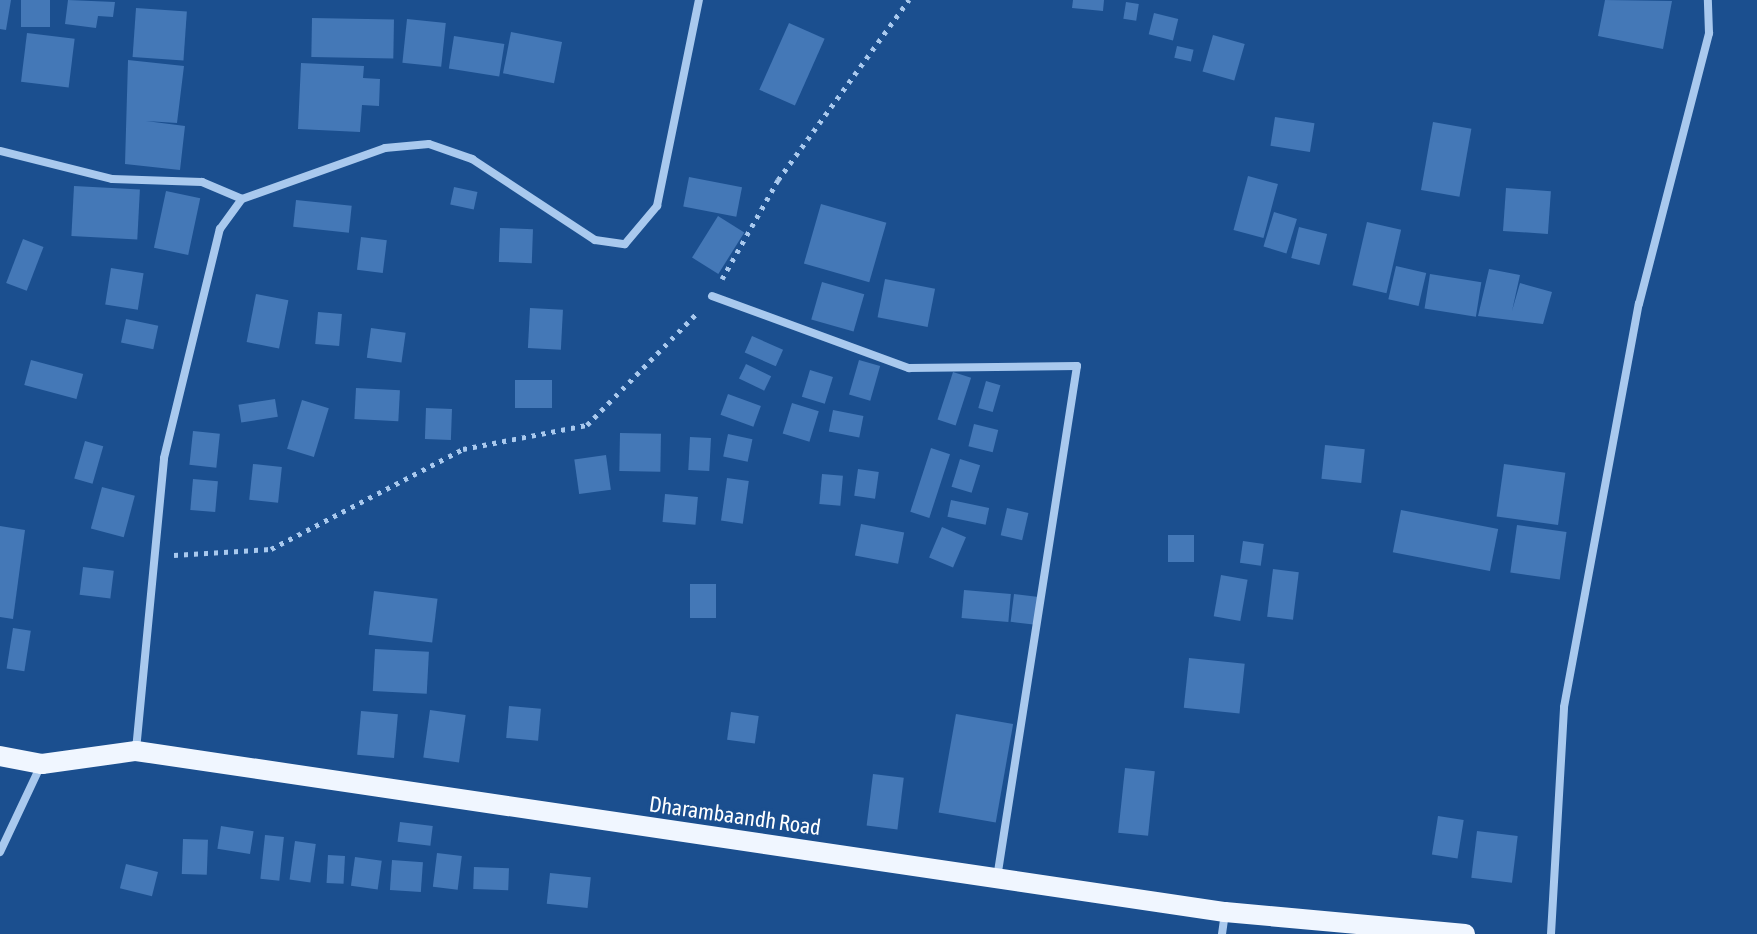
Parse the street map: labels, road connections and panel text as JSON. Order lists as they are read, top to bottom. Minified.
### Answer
{"streets":{"main road":["Dharambaandh Road"]}}
